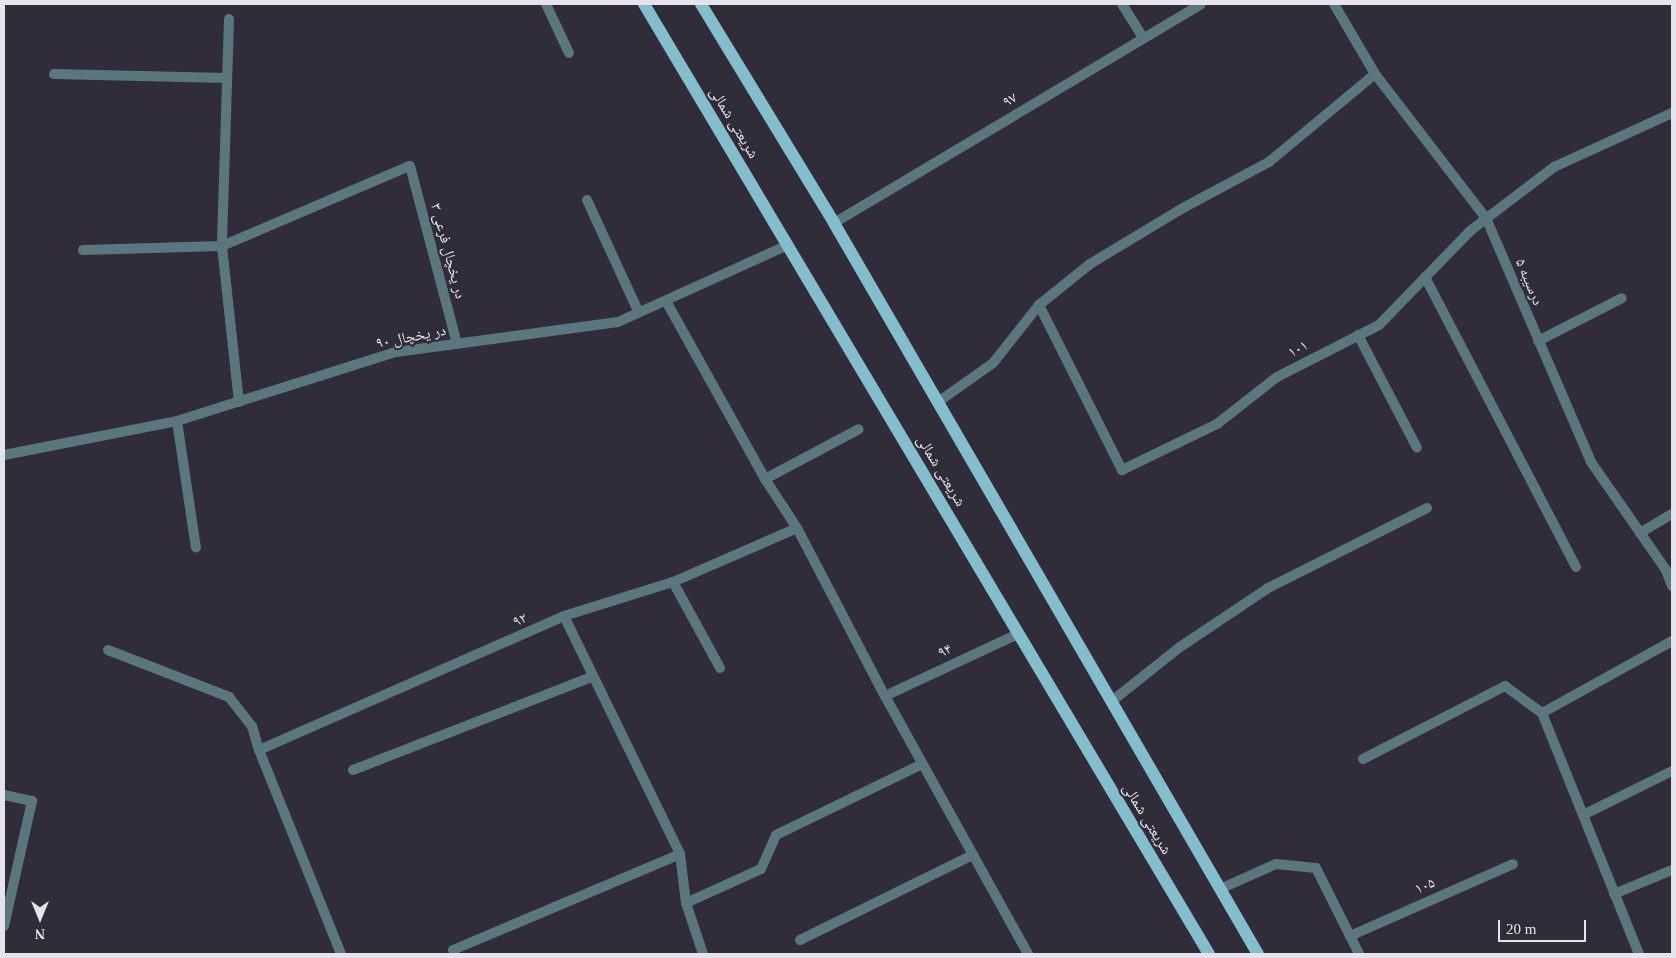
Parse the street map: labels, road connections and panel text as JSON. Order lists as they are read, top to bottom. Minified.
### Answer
{"streets":{"main road":["شریعتی شمالی"],"street":["۹۷","در یخچال فرعی ۳","درسیبه ۵","در یخچال ۹۰","۱۰۱","۹۲","۹۴","۱۰۵"]},"crossings":[["۹۷","شریعتی شمالی"],["شریعتی شمالی","در یخچال ۹۰"],["شریعتی شمالی","۹۴"],["در یخچال فرعی ۳","در یخچال ۹۰"],["درسیبه ۵","۱۰۱"]],"scale_bar":"20 m","north":"bottom"}
